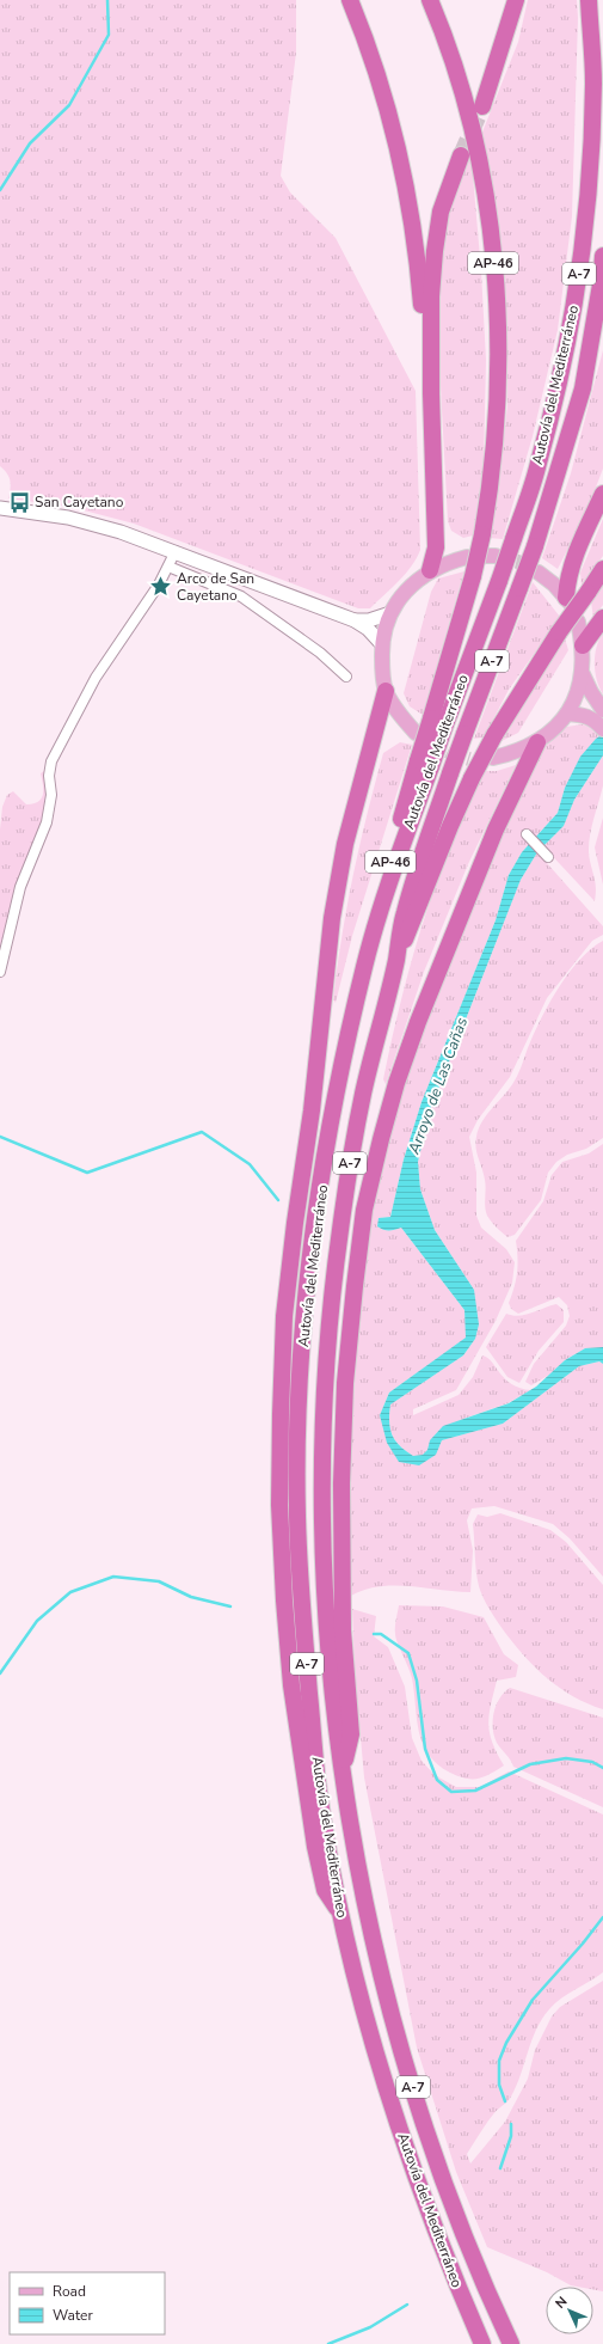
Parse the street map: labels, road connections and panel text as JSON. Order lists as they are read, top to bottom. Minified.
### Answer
{"streets":{"highway":["AP-46","A-7","Autovía del Mediterráneo"]},"crossings":[["AP-46","Autovía del Mediterráneo"]],"water":["Arroyo de Las Cañas"],"places":{"bus stop":["San Cayetano"],"place":["Arco de San Cayetano"]},"legend":["Road","Water"],"north":"top left"}
